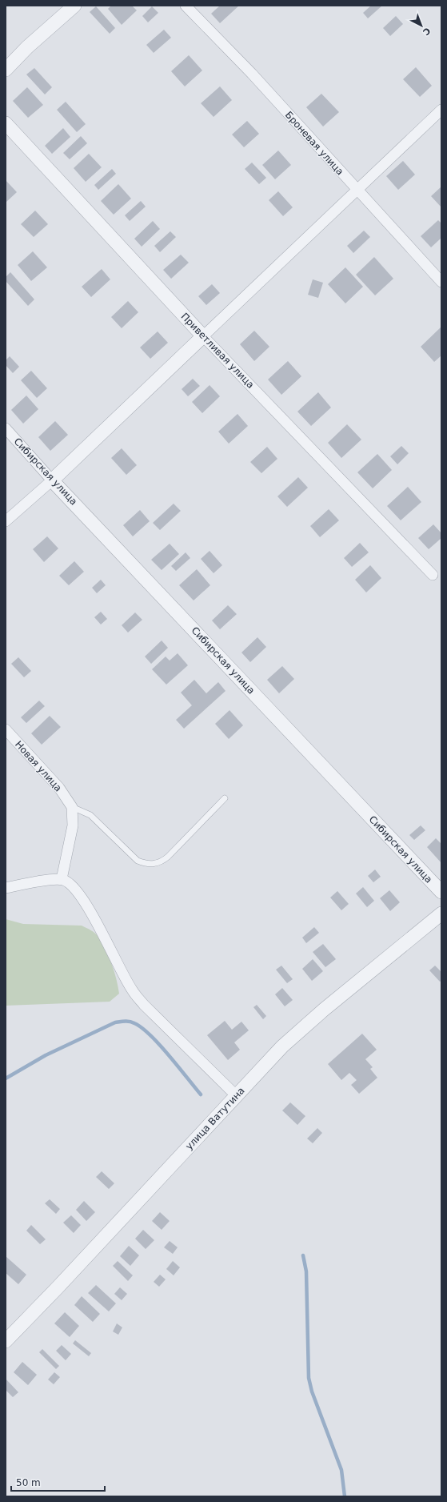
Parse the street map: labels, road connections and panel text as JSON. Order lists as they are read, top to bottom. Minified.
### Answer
{"streets":{"street":["Броневая улица","Приветливая улица","Сибирская улица","Новая улица","улица Ватутина"]},"scale_bar":"50 m","north":"bottom right"}
